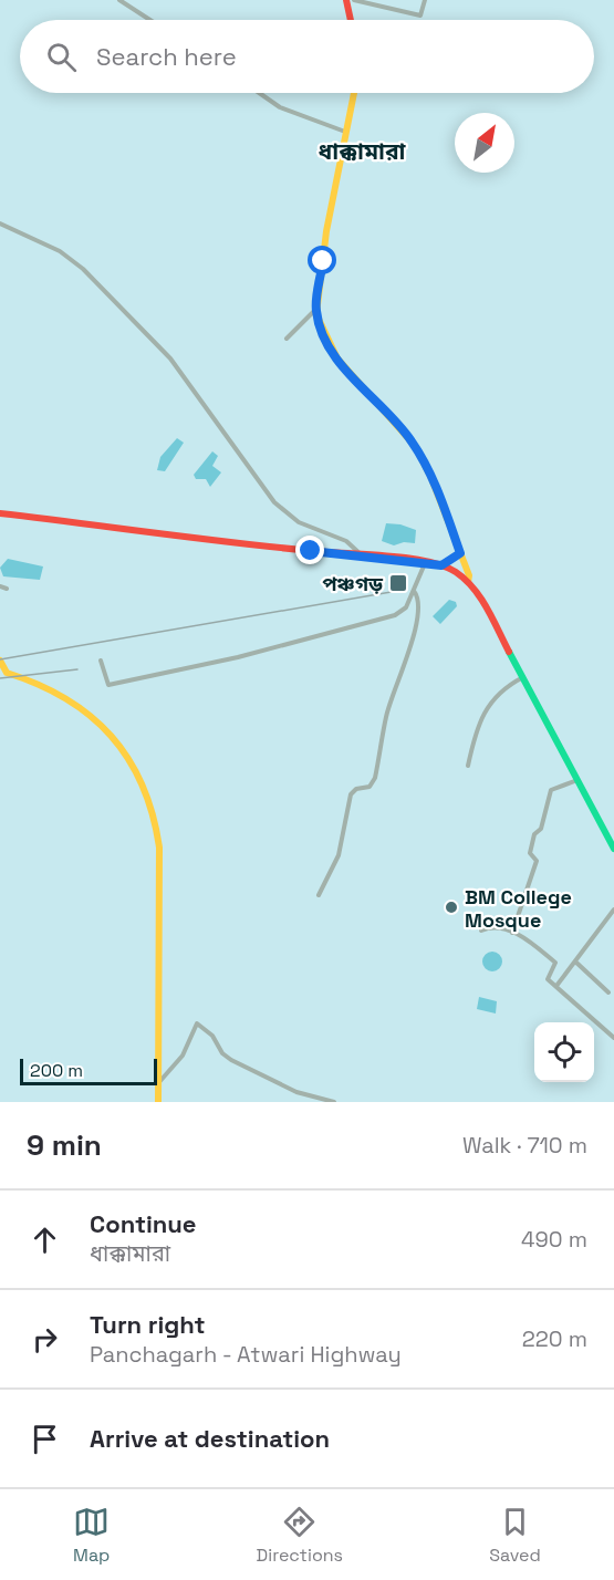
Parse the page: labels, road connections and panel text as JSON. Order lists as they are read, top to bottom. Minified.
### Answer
{"districts":["ধাক্কামারা"],"places":{"transit":["পঞ্চগড়"],"other":["BM College Mosque"]},"scale_bar":"200 m","north":"top right","page":{"search":"Search here","scale":"200 m","heading":["9 min","Walk · 710 m"],"list":[["Continue","ধাক্কামারা","490 m"],["Turn right","Panchagarh - Atwari Highway","220 m"],"Arrive at destination"],"nav":["Map","Directions","Saved"]}}
